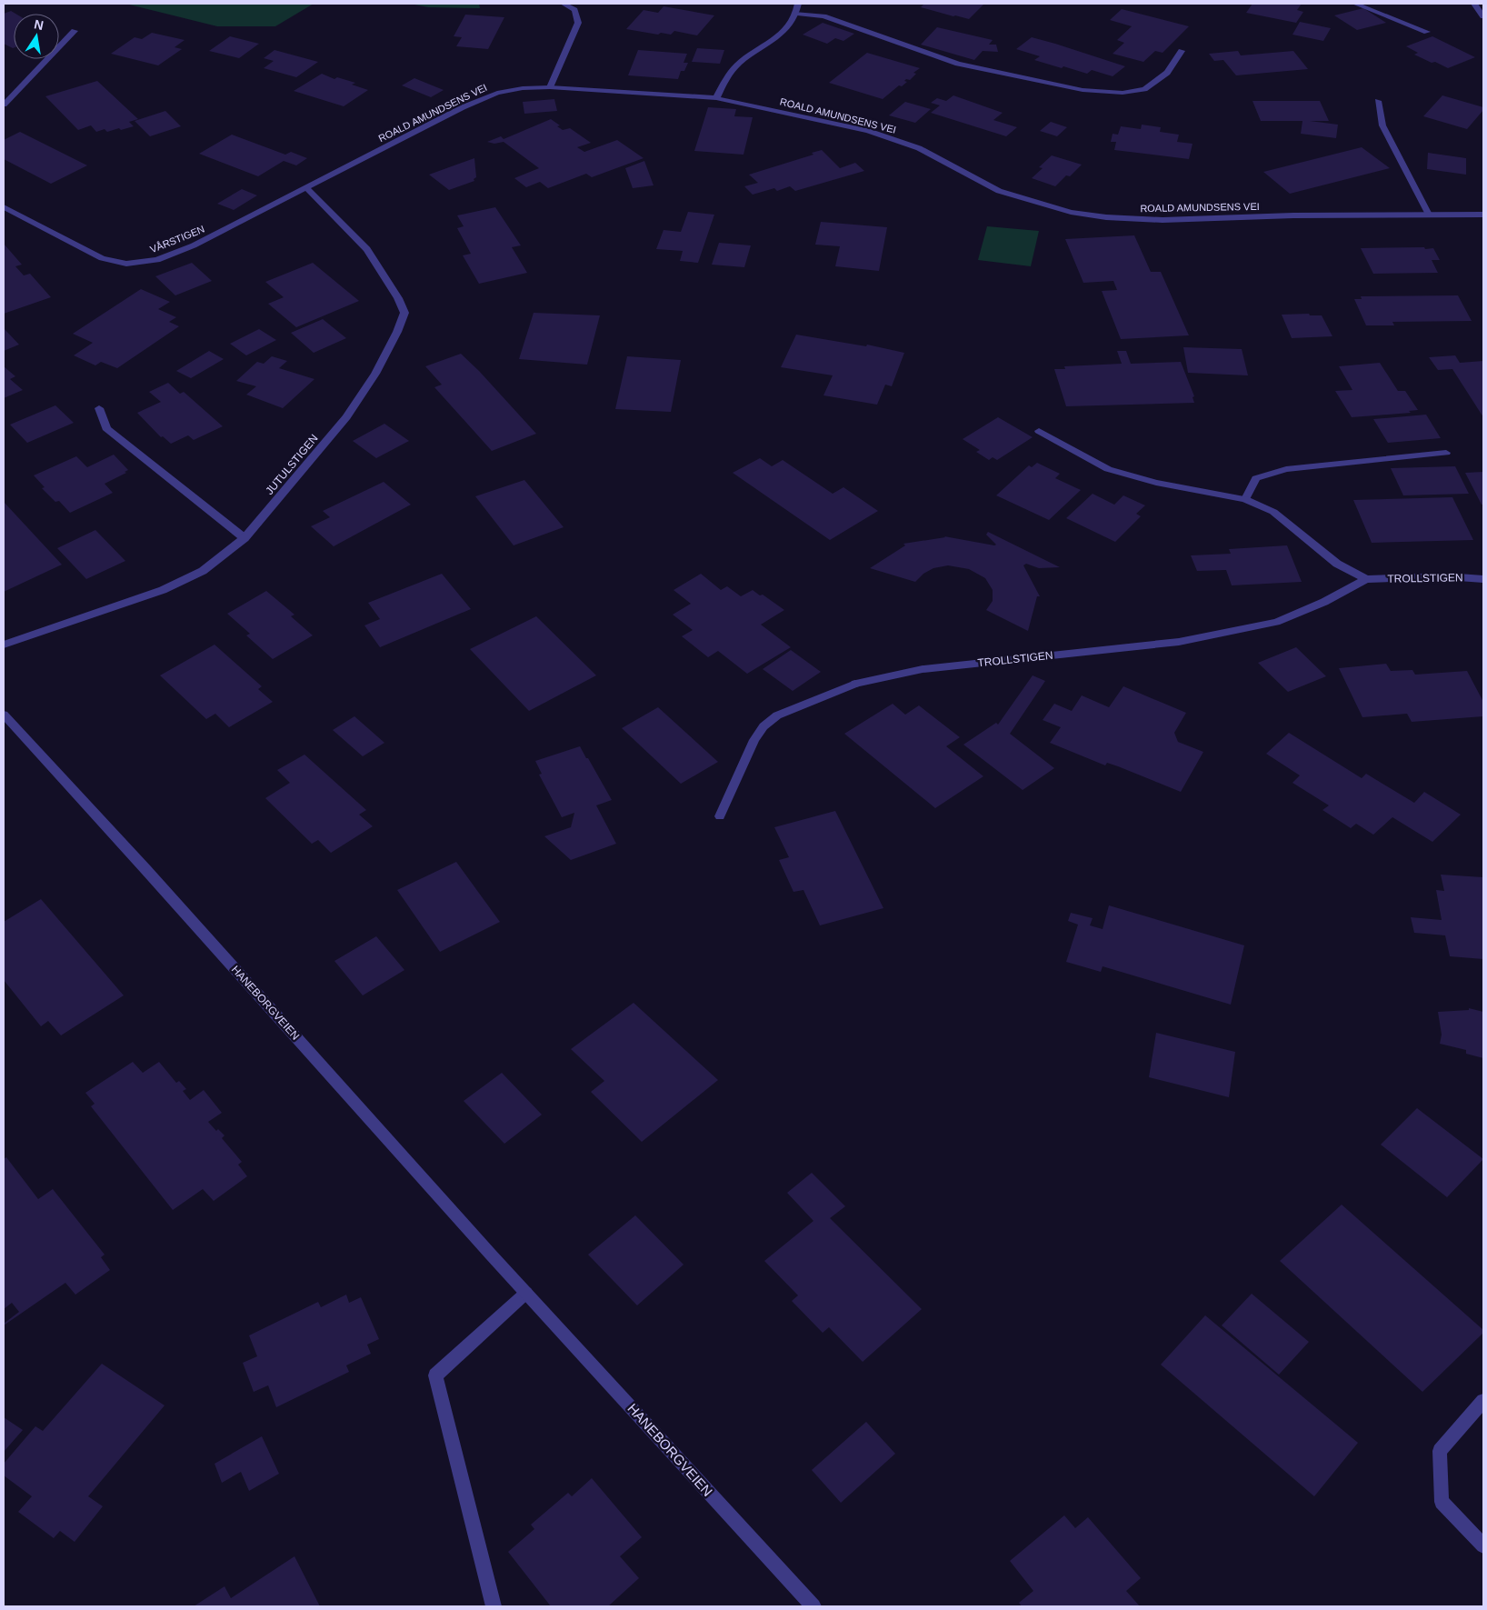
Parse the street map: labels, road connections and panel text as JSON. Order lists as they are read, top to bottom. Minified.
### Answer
{"streets":{"street":["ROALD AMUNDSENS VEI","VÅRSTIGEN","JUTULSTIGEN","TROLLSTIGEN","HANEBORGVEIEN"]},"crossings":[["ROALD AMUNDSENS VEI","VÅRSTIGEN"],["ROALD AMUNDSENS VEI","JUTULSTIGEN"],["VÅRSTIGEN","JUTULSTIGEN"]],"north":"top"}
